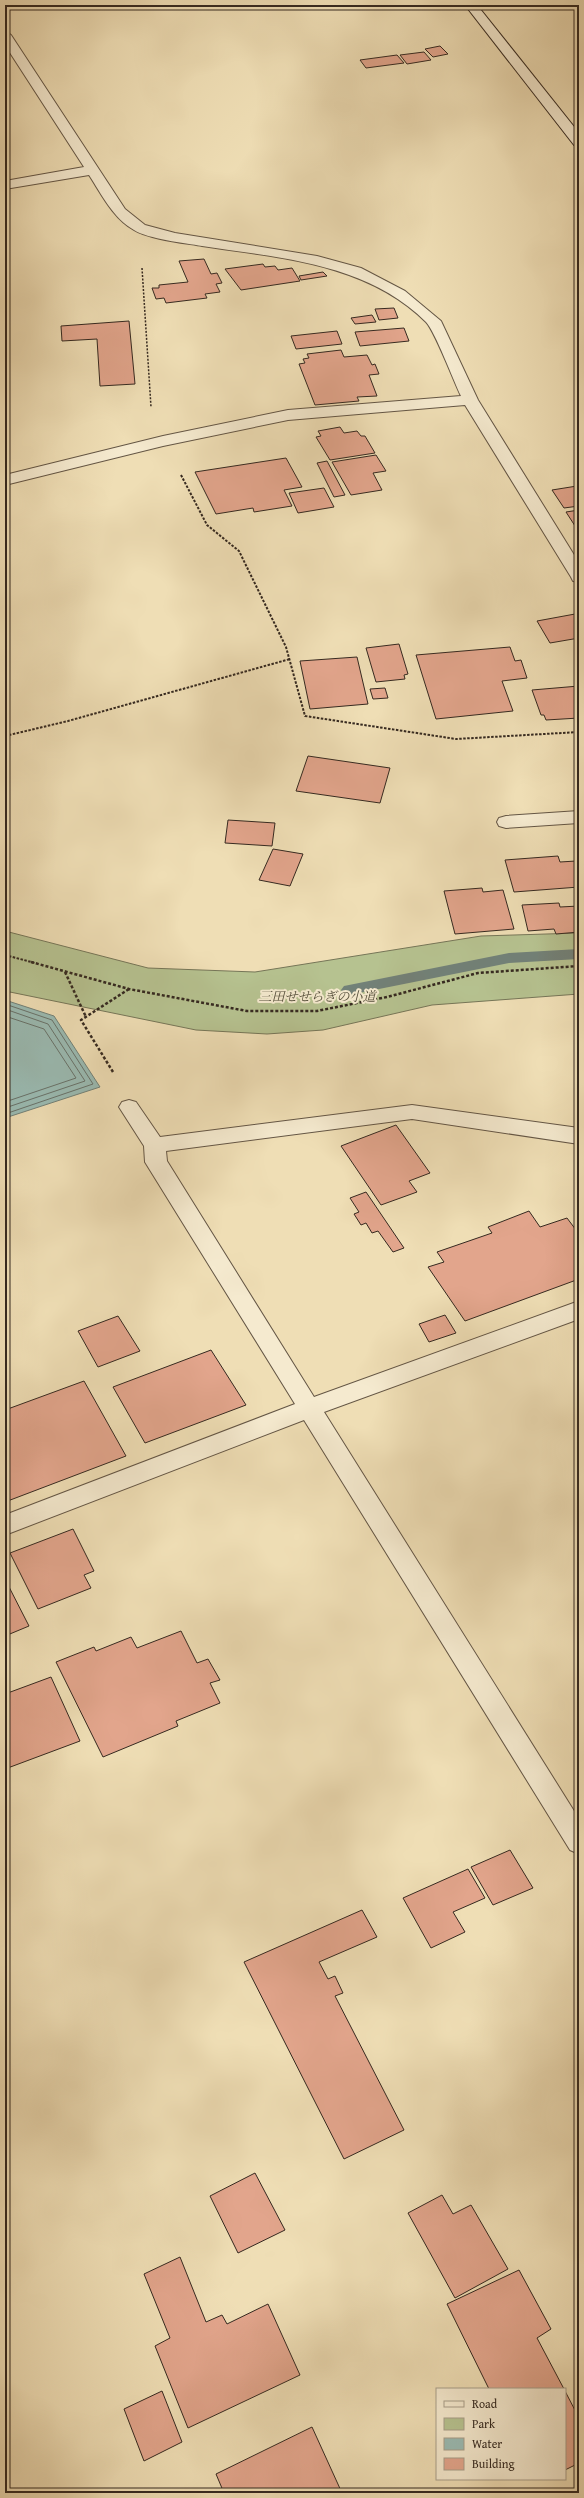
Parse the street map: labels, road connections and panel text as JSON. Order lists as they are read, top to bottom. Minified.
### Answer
{"parks":["三田せせらぎの小道"],"legend":["Road","Park","Water","Building"]}
